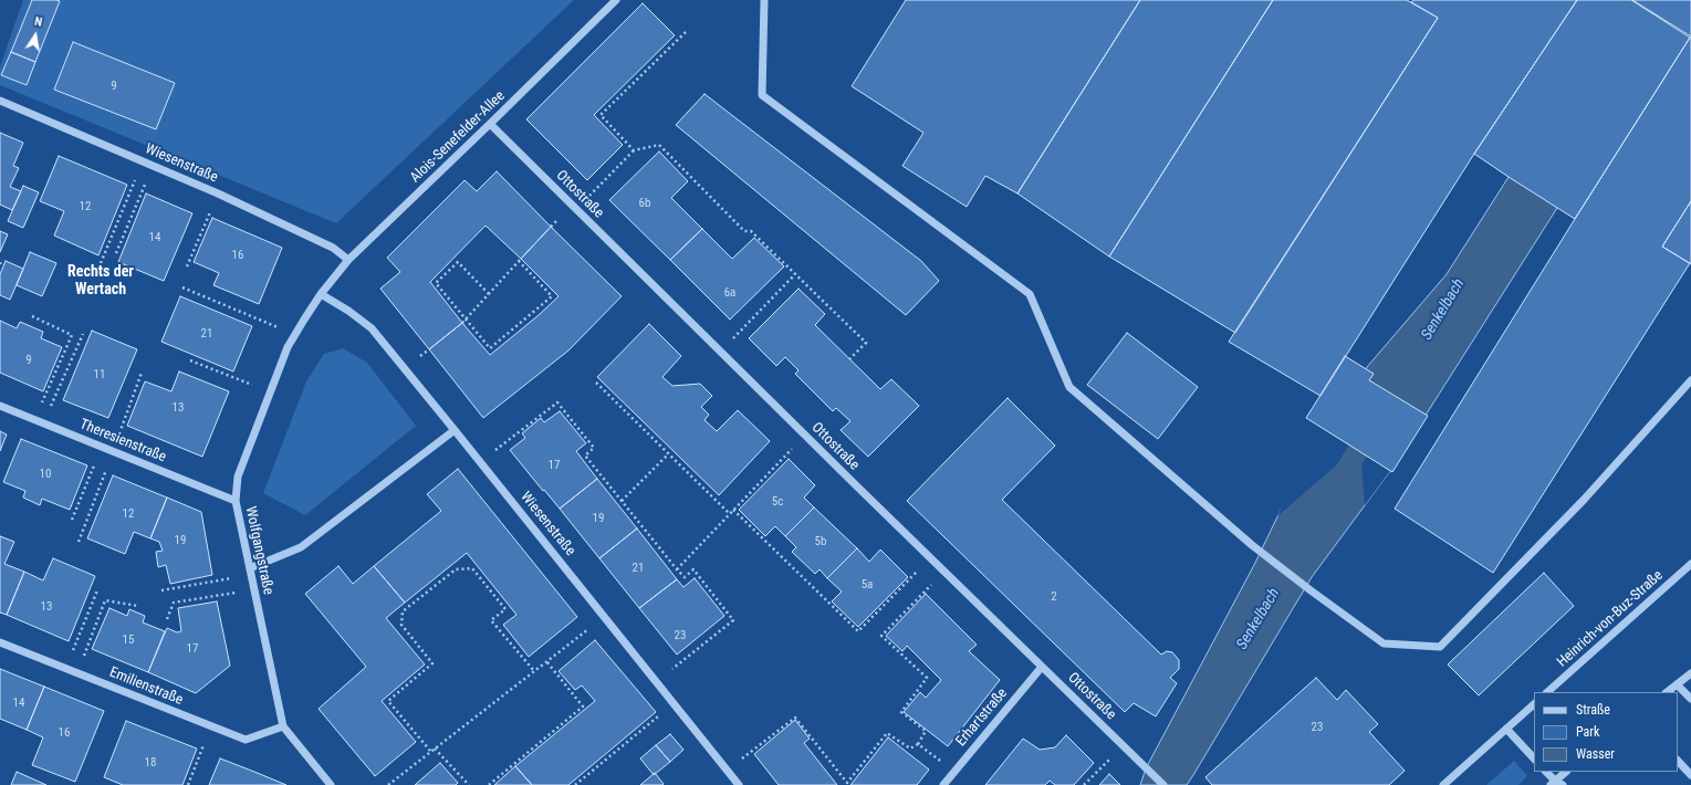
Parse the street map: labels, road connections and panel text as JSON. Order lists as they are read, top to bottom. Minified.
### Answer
{"streets":{"street":["Alois-Senefelder-Allee","Wiesenstraße","Ottostraße","Theresienstraße","Wolfgangstraße","Heinrich-von-Buz-Straße","Emilienstraße","Erhartstraße"]},"crossings":[["Alois-Senefelder-Allee","Wiesenstraße"],["Alois-Senefelder-Allee","Ottostraße"],["Alois-Senefelder-Allee","Wolfgangstraße"],["Wiesenstraße","Wolfgangstraße"],["Ottostraße","Erhartstraße"],["Theresienstraße","Wolfgangstraße"],["Wolfgangstraße","Emilienstraße"]],"districts":["Rechts der Wertach"],"water":["Senkelbach"],"house_numbers":["9","6b","12","14","16","6a","21","9","11","13","17","10","5c","12","19","19","5b","21","5a","2","13","23","15","17","14","23","16","18"],"legend":["Straße","Park","Wasser"],"north":"top"}
